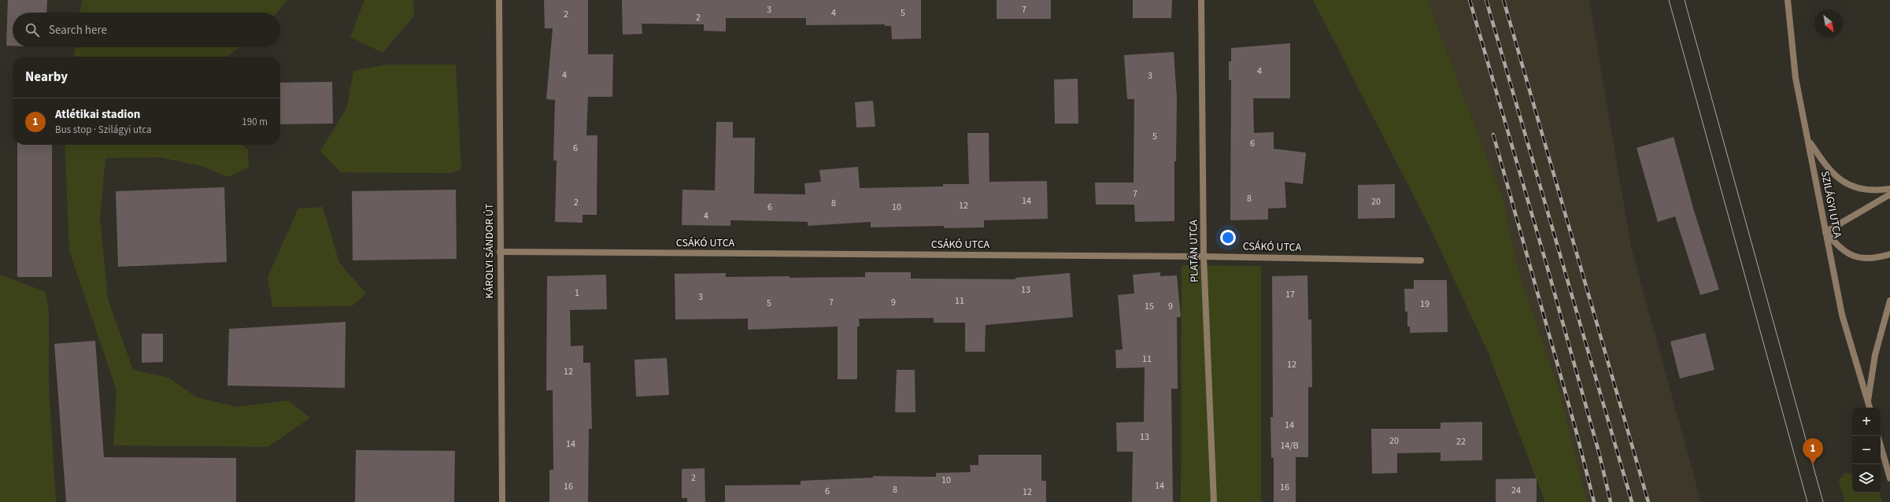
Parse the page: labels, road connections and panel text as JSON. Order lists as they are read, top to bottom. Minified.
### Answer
{"streets":{"street":["SZILÁGYI UTCA","CSÁKÓ UTCA","KÁROLYI SÁNDOR ÚT","PLATÁN UTCA"]},"crossings":[["CSÁKÓ UTCA","KÁROLYI SÁNDOR ÚT"],["CSÁKÓ UTCA","PLATÁN UTCA"]],"house_numbers":["3","7","4","5","2","2","4","4","3","5","6","6","7","8","14","20","2","8","12","6","10","4","13","1","17","3","11","7","9","5","19","15","9","11","12","12","14","13","20","22","14","14/B","2","10","14","16","16","8","24","6","12"],"north":"bottom right","page":{"search":"Search here","heading":"Nearby","list":[{"mark":"1","name":"Atlétikai stadion","note":"Bus stop · Szilágyi utca","value":"190 m"}],"map_buttons":["+","−"],"pins":"1"}}
